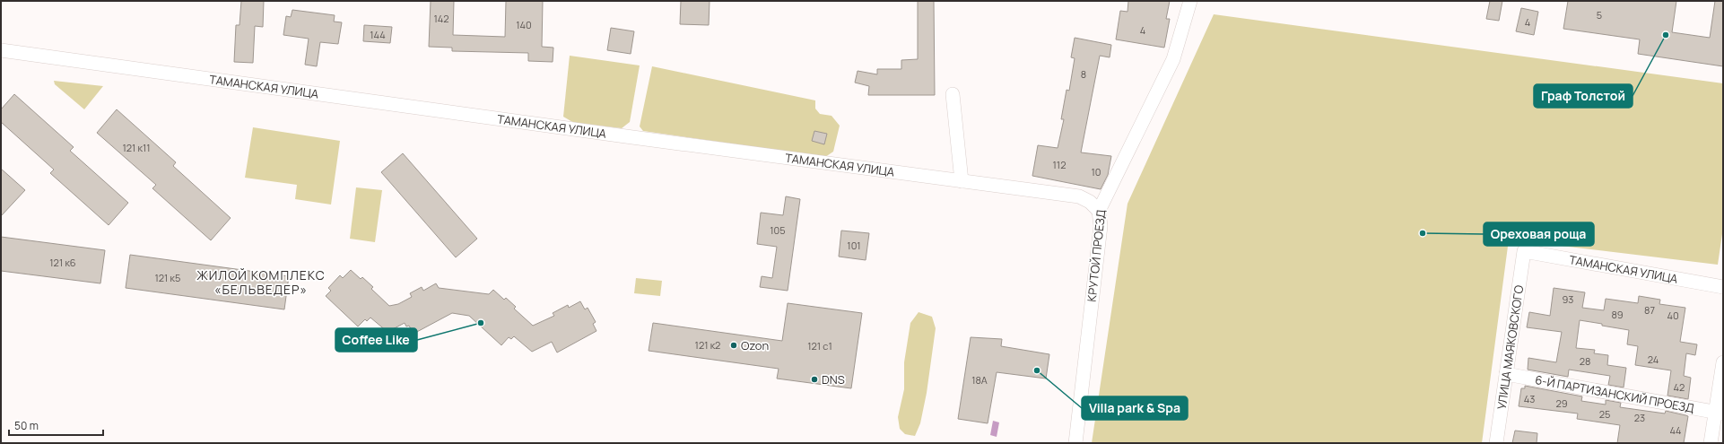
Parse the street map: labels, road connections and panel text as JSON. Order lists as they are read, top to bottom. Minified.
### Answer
{"streets":{"street":["ТАМАНСКАЯ УЛИЦА","КРУТОЙ ПРОЕЗД","УЛИЦА МАЯКОВСКОГО","6-Й ПАРТИЗАНСКИЙ ПРОЕЗД"]},"crossings":[["ТАМАНСКАЯ УЛИЦА","КРУТОЙ ПРОЕЗД"],["ТАМАНСКАЯ УЛИЦА","УЛИЦА МАЯКОВСКОГО"],["УЛИЦА МАЯКОВСКОГО","6-Й ПАРТИЗАНСКИЙ ПРОЕЗД"]],"districts":["ЖИЛОЙ КОМПЛЕКС «БЕЛЬВЕДЕР»"],"places":["Граф Толстой","Ореховая роща","Coffee Like","Ozon","Villa park & Spa","DNS"],"house_numbers":["5","142","4","140","4","144","8","121 к11","112","10","105","101","121 к6","121 к5","93","87","89","40","121 к2","121 с1","24","28","18А","42","43","29","25","23","44"],"scale_bar":"50 m"}
